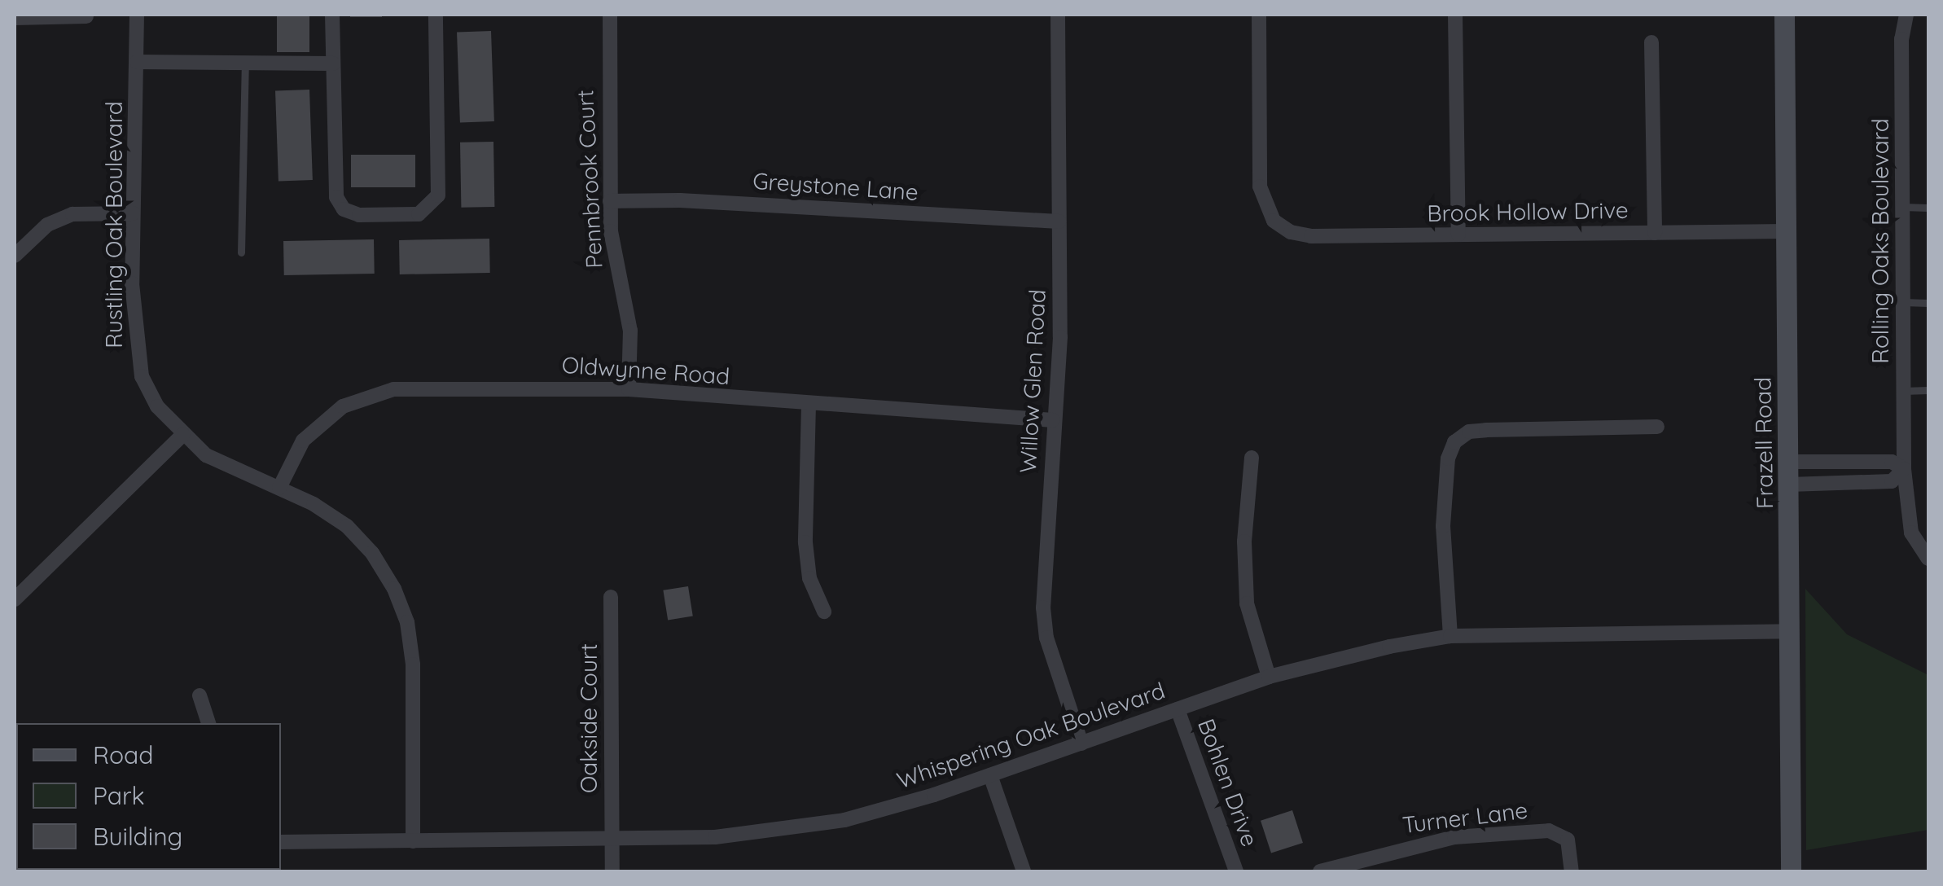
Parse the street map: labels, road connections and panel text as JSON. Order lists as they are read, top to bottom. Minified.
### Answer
{"streets":{"street":["Pennbrook Court","Greystone Lane","Brook Hollow Drive","Rustling Oak Boulevard","Rolling Oaks Boulevard","Oldwynne Road","Willow Glen Road","Frazell Road","Oakside Court","Whispering Oak Boulevard","Bohlen Drive","Turner Lane"]},"crossings":[["Pennbrook Court","Greystone Lane"],["Pennbrook Court","Oldwynne Road"],["Greystone Lane","Willow Glen Road"],["Brook Hollow Drive","Frazell Road"],["Rustling Oak Boulevard","Oldwynne Road"],["Rustling Oak Boulevard","Whispering Oak Boulevard"],["Oldwynne Road","Willow Glen Road"],["Willow Glen Road","Whispering Oak Boulevard"],["Frazell Road","Whispering Oak Boulevard"],["Oakside Court","Whispering Oak Boulevard"],["Whispering Oak Boulevard","Bohlen Drive"]],"legend":["Road","Park","Building"]}
